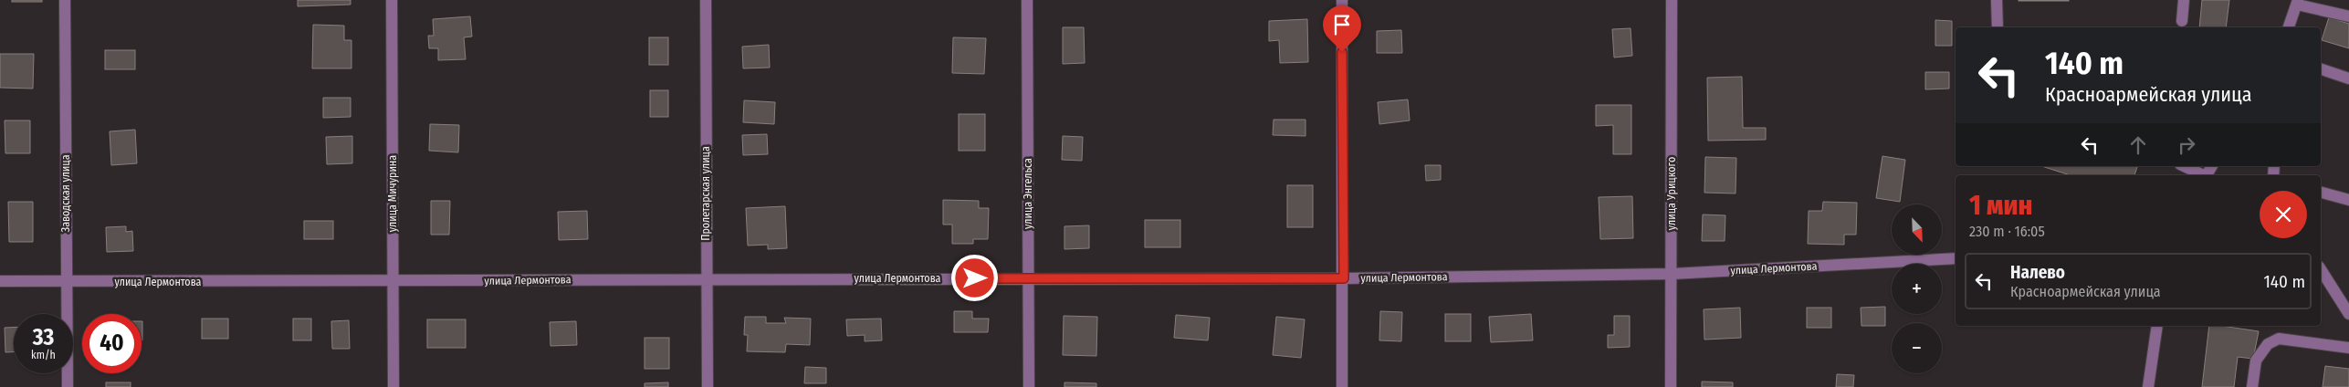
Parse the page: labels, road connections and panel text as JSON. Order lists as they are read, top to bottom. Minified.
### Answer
{"streets":{"street":["Заводская улица","улица Мичурина","Пролетарская улица","улица Энгельса","улица Урицкого","улица Лермонтова"]},"crossings":[["Заводская улица","улица Лермонтова"],["улица Мичурина","улица Лермонтова"],["Пролетарская улица","улица Лермонтова"],["улица Энгельса","улица Лермонтова"],["улица Урицкого","улица Лермонтова"]],"north":"bottom right","page":{"turn":["140 m","Красноармейская улица"],"heading":["1 мин","230 m · 16:05"],"map_buttons":["+","−"],"list":[{"name":"Налево","note":"Красноармейская улица","value":"140 m"}],"speed":"33 km/h","limit":"40"}}
